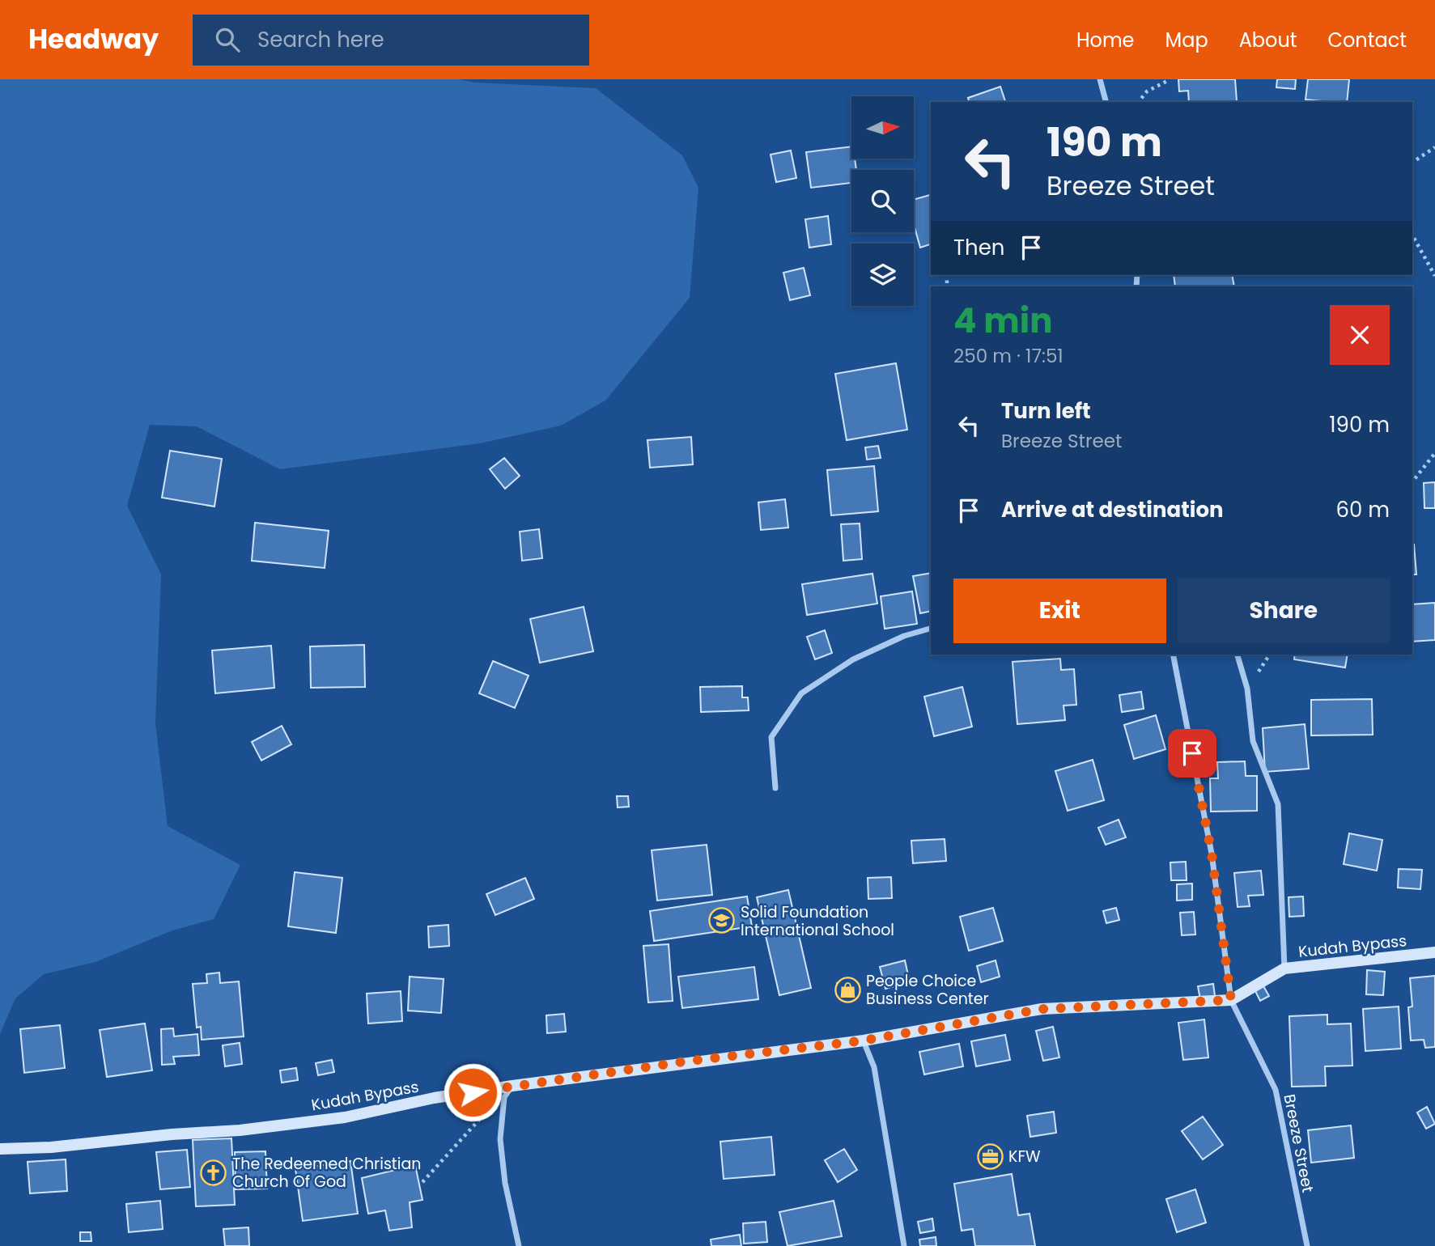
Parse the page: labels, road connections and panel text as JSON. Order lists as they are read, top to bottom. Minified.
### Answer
{"streets":{"street":["Kudah Bypass","Breeze Street"]},"crossings":[["Kudah Bypass","Breeze Street"]],"places":{"school or university":["Solid Foundation International School"],"shop":["People Choice Business Center"],"office":["KFW"],"church":["The Redeemed Christian Church Of God"]},"north":"right","page":{"header":"Headway","search":"Search here","nav":["Home","Map","About","Contact"],"turn":["190 m","Breeze Street"],"then":"Then","heading":["4 min","250 m · 17:51"],"list":[{"name":"Turn left","note":"Breeze Street","value":"190 m"},{"name":"Arrive at destination","value":"60 m"}],"buttons":["Exit","Share"]}}
